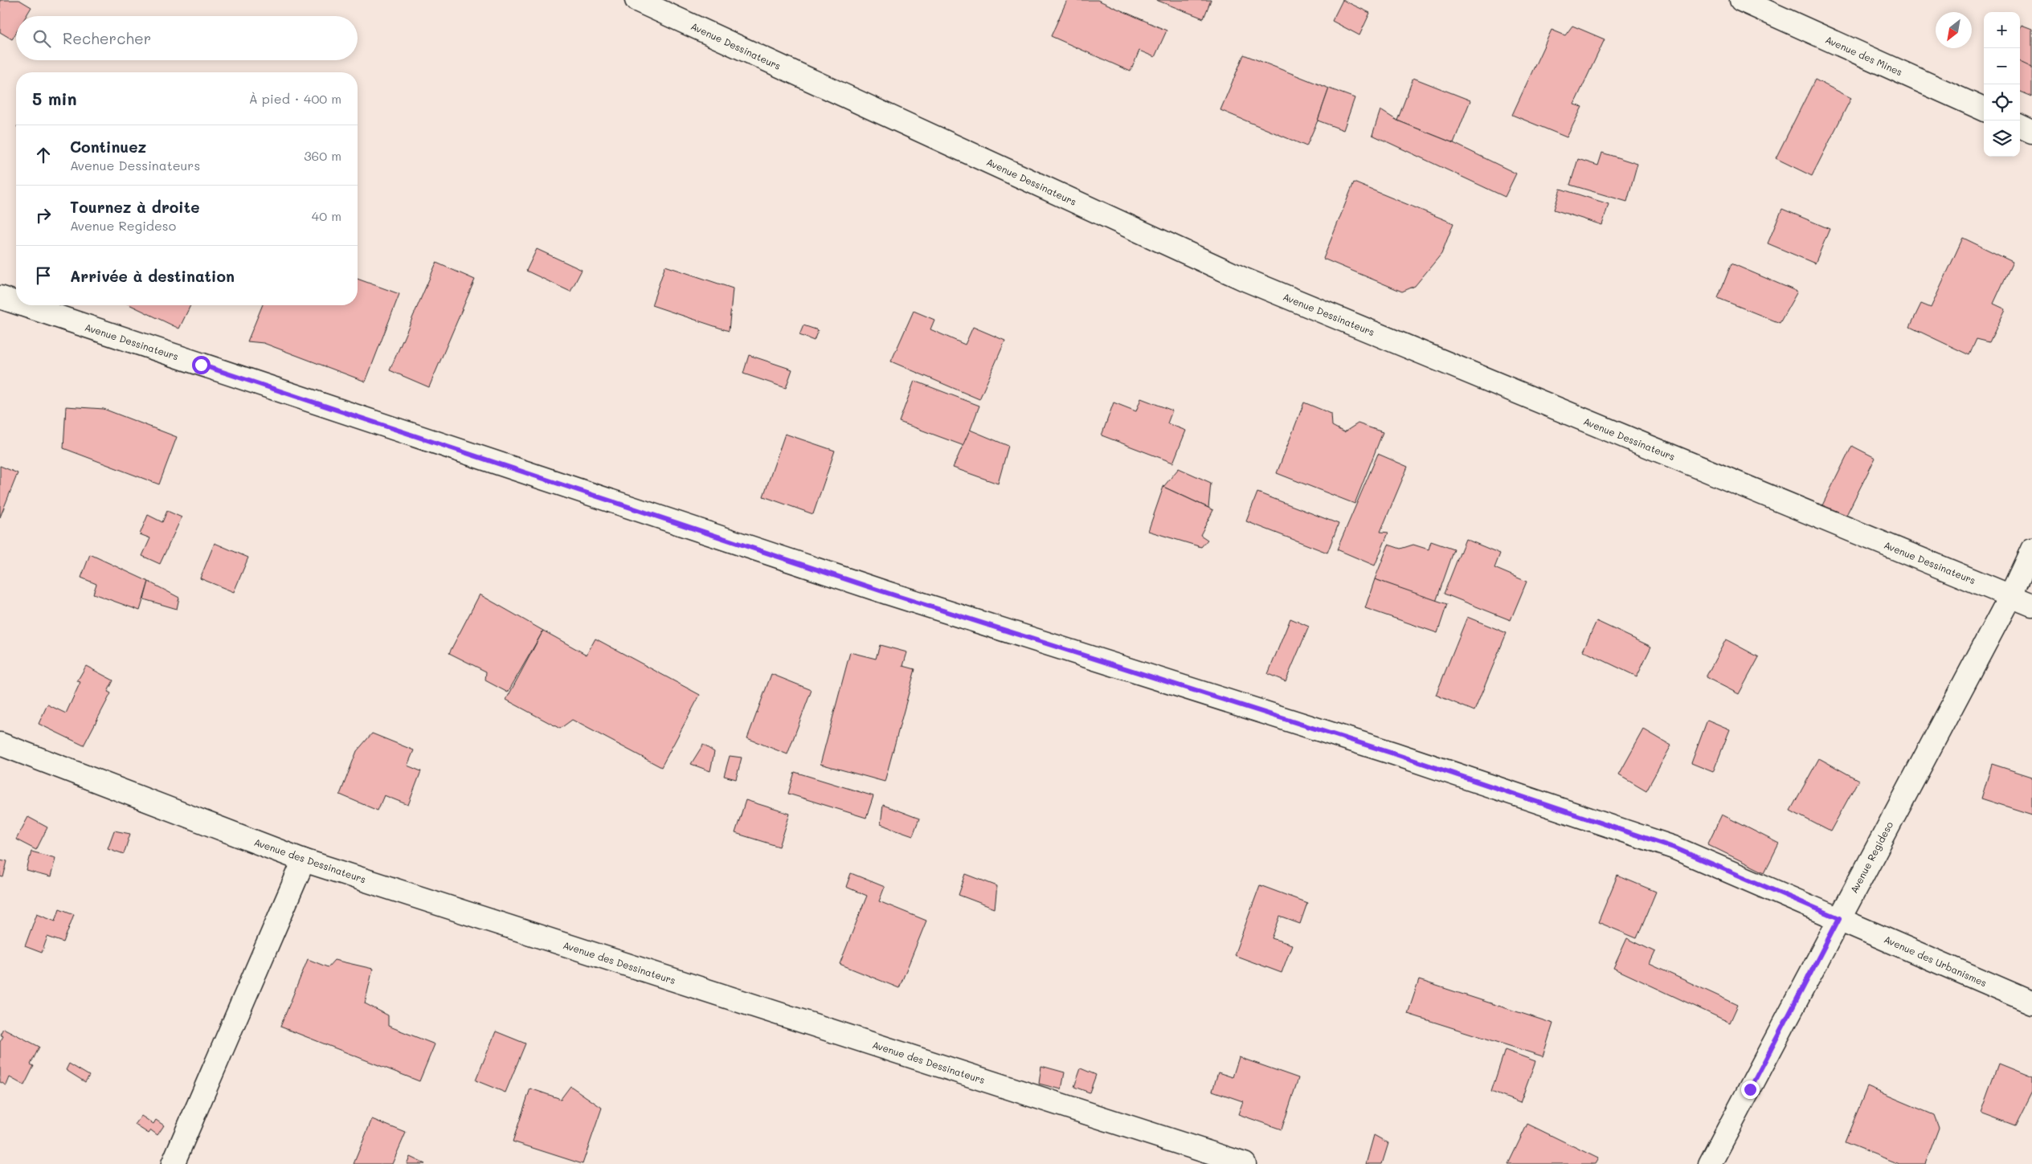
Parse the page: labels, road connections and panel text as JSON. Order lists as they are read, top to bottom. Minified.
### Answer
{"streets":{"street":["Avenue Dessinateurs","Avenue des Mines","Avenue Regideso","Avenue des Dessinateurs","Avenue des Urbanismes"]},"crossings":[["Avenue Dessinateurs","Avenue Regideso"],["Avenue Dessinateurs","Avenue des Urbanismes"],["Avenue Regideso","Avenue des Urbanismes"]],"north":"bottom left","page":{"map_buttons":["+","−"],"search":"Rechercher","heading":["5 min","À pied · 400 m"],"list":[["Continuez","Avenue Dessinateurs","360 m"],["Tournez à droite","Avenue Regideso","40 m"],"Arrivée à destination"]}}
